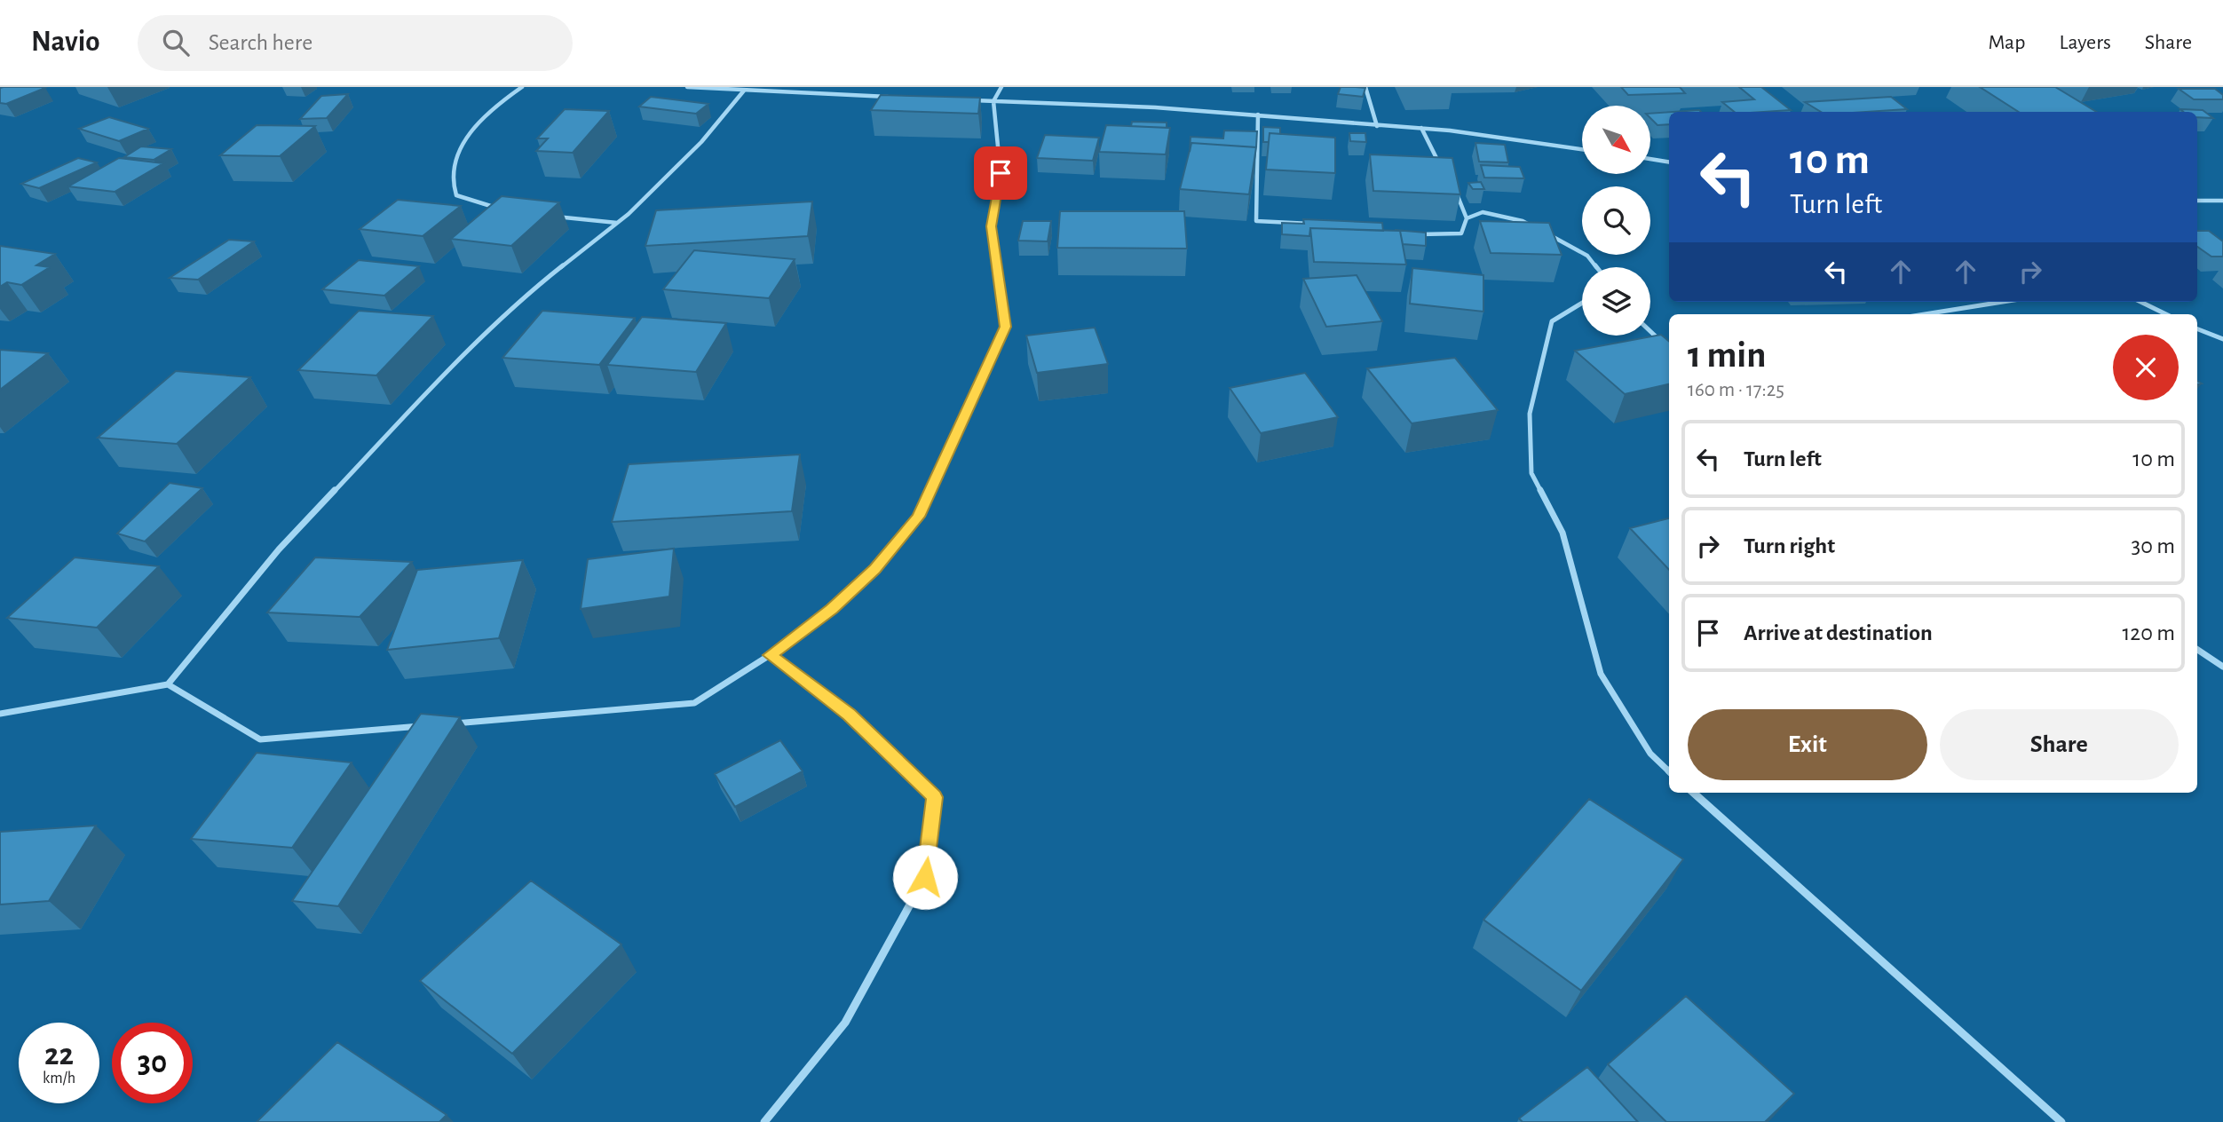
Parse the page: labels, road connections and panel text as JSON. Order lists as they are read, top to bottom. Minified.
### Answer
{"north":"bottom right","page":{"header":"Navio","search":"Search here","nav":["Map","Layers","Share"],"turn":["10 m","Turn left"],"heading":["1 min","160 m · 17:25"],"list":[{"name":"Turn left","value":"10 m"},{"name":"Turn right","value":"30 m"},{"name":"Arrive at destination","value":"120 m"}],"buttons":["Exit","Share"],"speed":"22 km/h","limit":"30"}}
